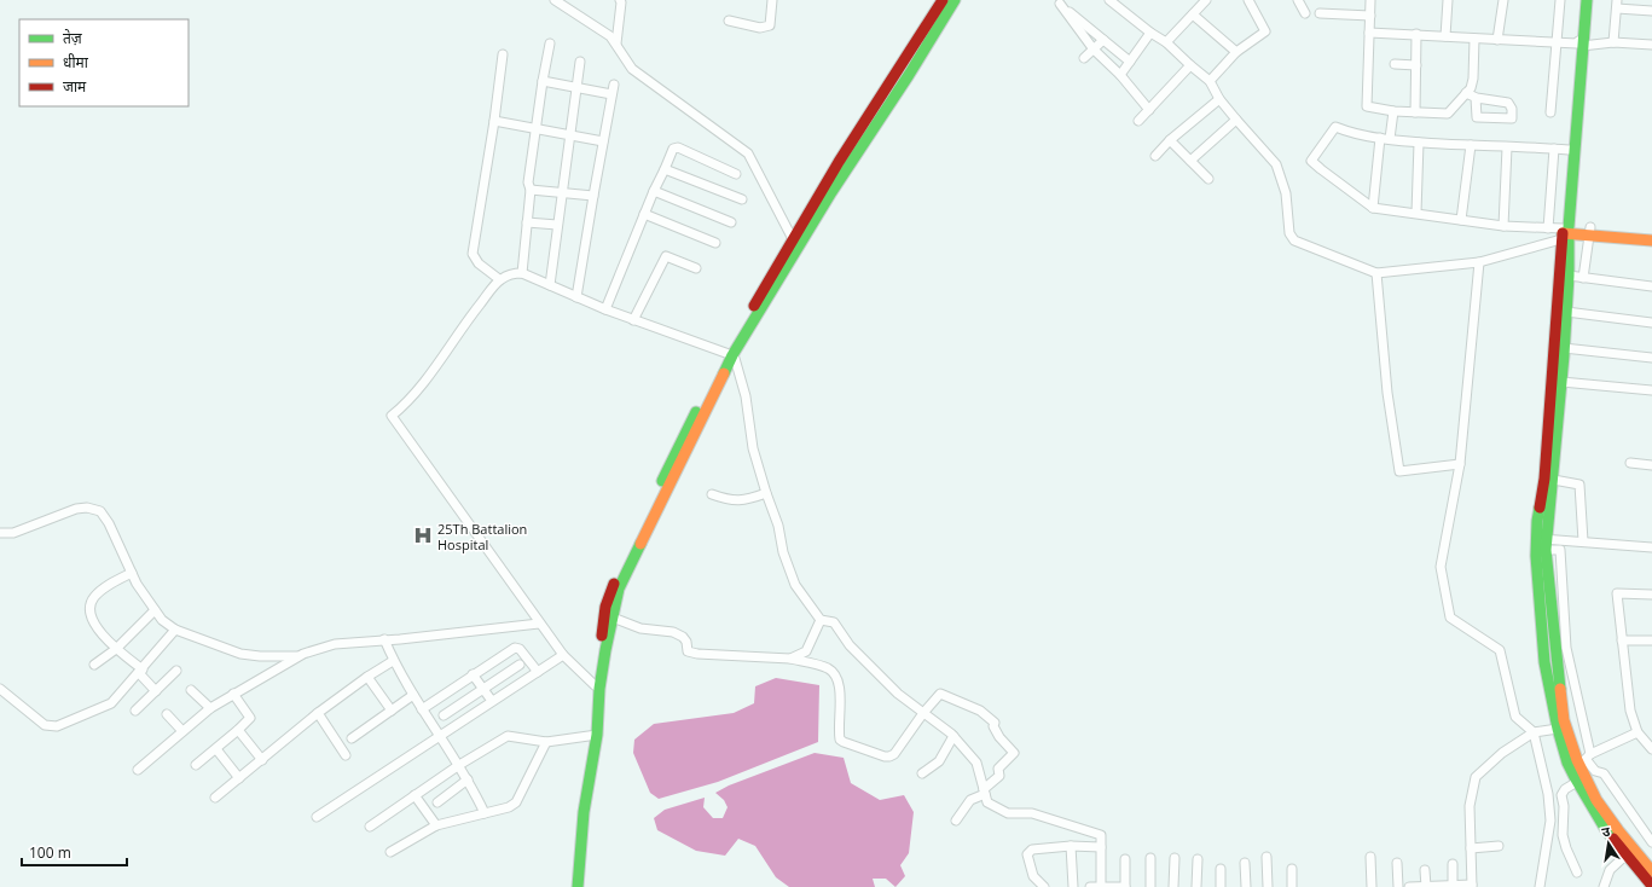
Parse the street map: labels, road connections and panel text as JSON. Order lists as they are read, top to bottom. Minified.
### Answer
{"places":{"hospital":["25Th Battalion Hospital"]},"legend":["तेज़","धीमा","जाम"],"scale_bar":"100 m","north":"top"}
